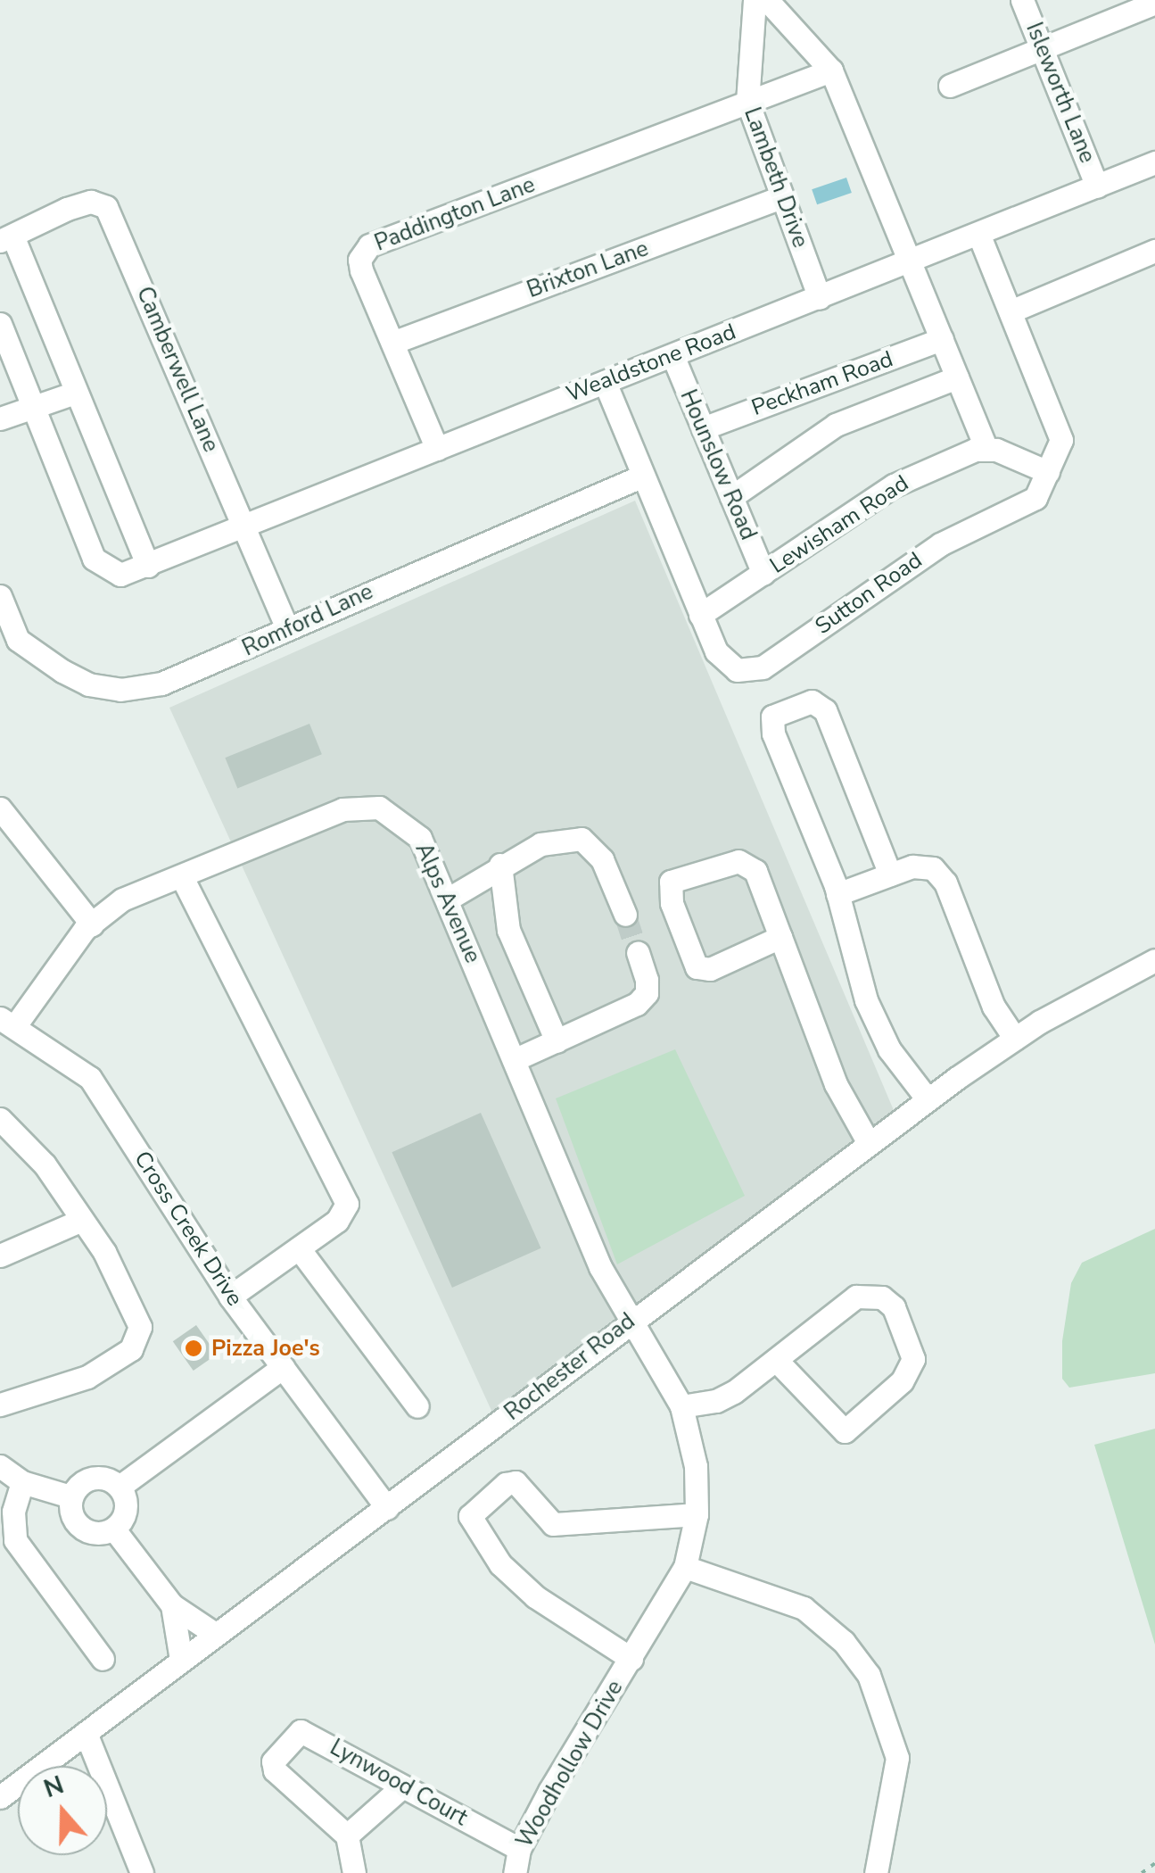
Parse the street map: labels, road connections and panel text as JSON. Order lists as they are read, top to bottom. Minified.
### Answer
{"streets":{"street":["Isleworth Lane","Lambeth Drive","Paddington Lane","Brixton Lane","Wealdstone Road","Camberwell Lane","Peckham Road","Hounslow Road","Lewisham Road","Sutton Road","Romford Lane","Alps Avenue","Cross Creek Drive","Rochester Road","Woodhollow Drive","Lynwood Court"]},"crossings":[["Isleworth Lane","Wealdstone Road"],["Lambeth Drive","Paddington Lane"],["Lambeth Drive","Brixton Lane"],["Lambeth Drive","Wealdstone Road"],["Paddington Lane","Brixton Lane"],["Paddington Lane","Wealdstone Road"],["Wealdstone Road","Camberwell Lane"],["Wealdstone Road","Hounslow Road"],["Wealdstone Road","Sutton Road"],["Camberwell Lane","Romford Lane"],["Peckham Road","Hounslow Road"],["Hounslow Road","Lewisham Road"],["Lewisham Road","Sutton Road"],["Sutton Road","Romford Lane"],["Alps Avenue","Cross Creek Drive"],["Alps Avenue","Rochester Road"],["Alps Avenue","Woodhollow Drive"],["Cross Creek Drive","Rochester Road"],["Rochester Road","Woodhollow Drive"],["Woodhollow Drive","Lynwood Court"]],"places":["Pizza Joe's"],"north":"top"}
